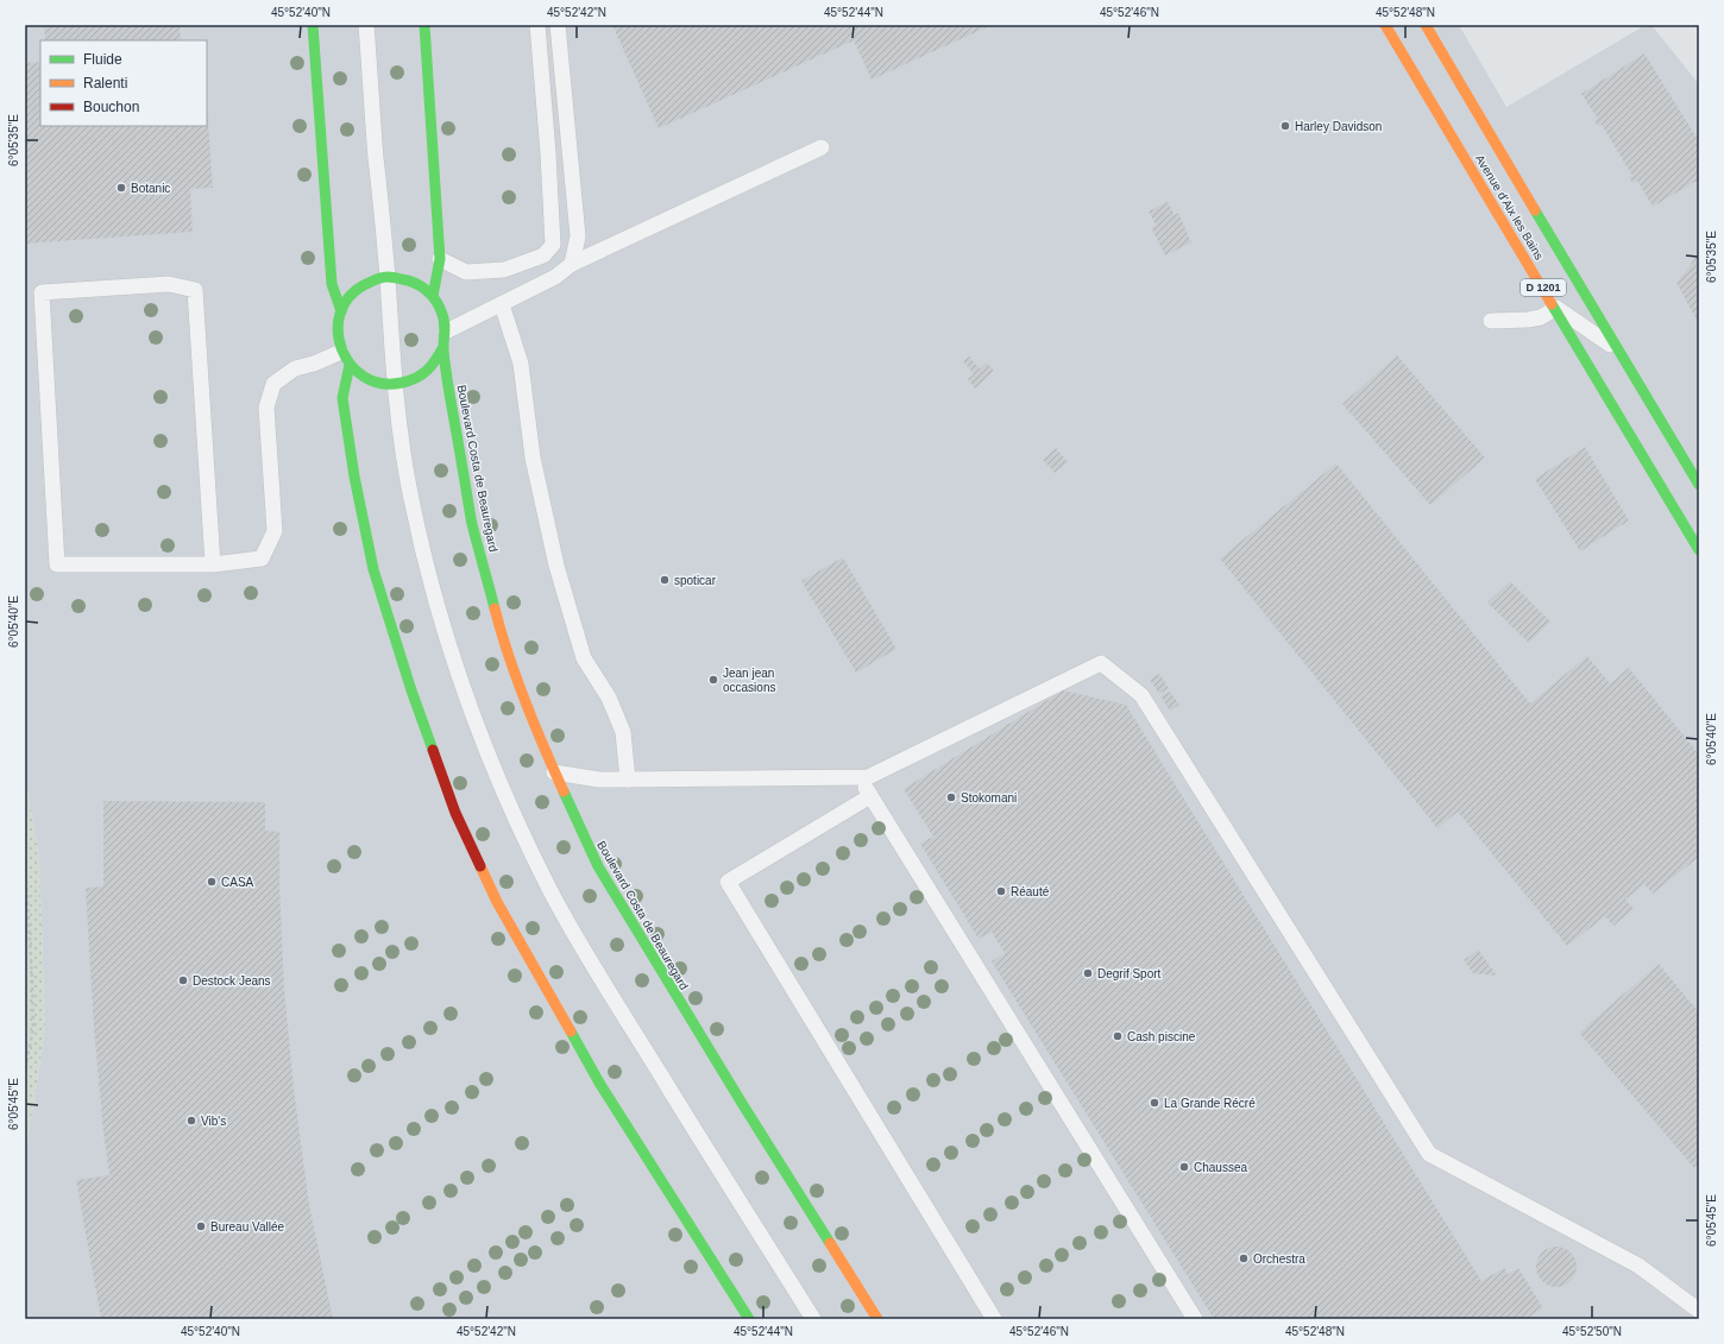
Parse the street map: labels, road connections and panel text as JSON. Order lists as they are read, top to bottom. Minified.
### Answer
{"streets":{"street":["Avenue d'Aix les Bains","D 1201","Boulevard Costa de Beauregard"]},"places":["Harley Davidson","Botanic","spoticar","Jean jean occasions","Stokomani","CASA","Réauté","Degrif Sport","Destock Jeans","Cash piscine","La Grande Récré","Vib's","Chaussea","Bureau Vallée","Orchestra"],"legend":["Fluide","Ralenti","Bouchon"],"coordinates":["45°52'40\"N","45°52'42\"N","45°52'44\"N","45°52'46\"N","45°52'48\"N","6°05'35\"E","6°05'40\"E","6°05'45\"E","45°52'50\"N"]}
